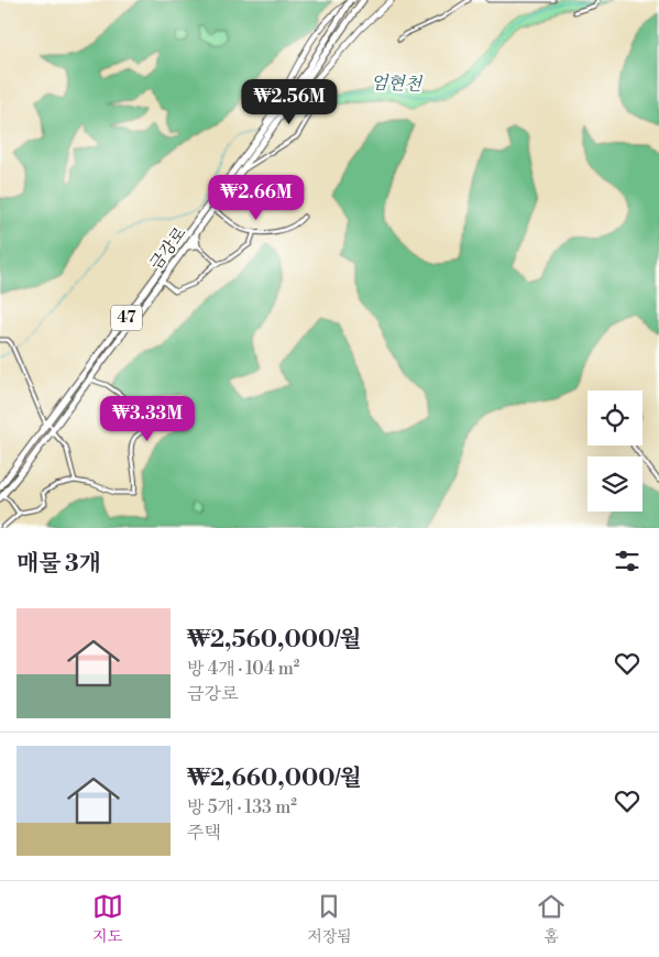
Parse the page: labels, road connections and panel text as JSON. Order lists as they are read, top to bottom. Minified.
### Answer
{"streets":{"main road":["금강로","47"]},"crossings":[["금강로","47"]],"water":["엄현천"],"page":{"price":["₩2.56M","₩2.66M","₩3.33M"],"heading":"매물 3개","list":[{"name":"₩2,560,000/월","note":"방 4개 · 104 m² · 금강로"},{"name":"₩2,660,000/월","note":"방 5개 · 133 m² · 주택"}],"tabs":["지도","저장됨","홈"]}}
